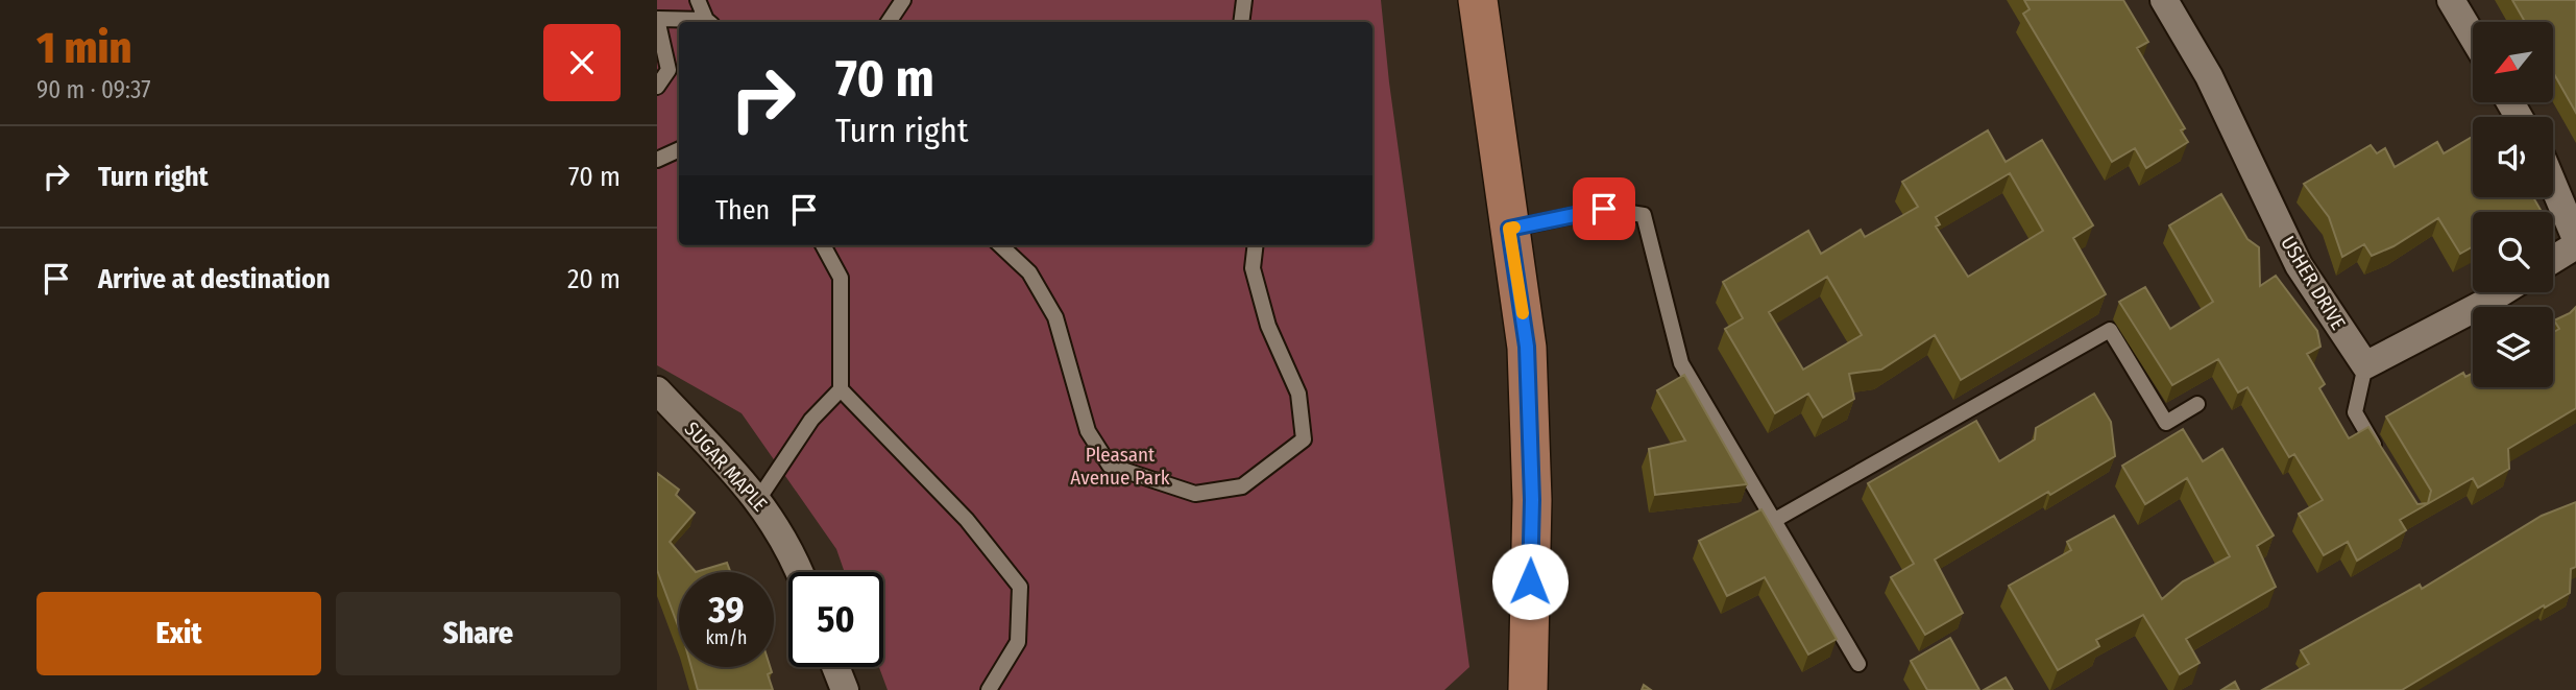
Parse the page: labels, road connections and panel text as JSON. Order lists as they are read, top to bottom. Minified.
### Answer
{"streets":{"street":["USHER DRIVE","SUGAR MAPLE"]},"parks":["Pleasant Avenue Park"],"north":"bottom left","page":{"heading":["1 min","90 m · 09:37"],"turn":["70 m","Turn right"],"list":[{"name":"Turn right","value":"70 m"},{"name":"Arrive at destination","value":"20 m"}],"then":"Then","speed":"39 km/h","limit":"50","buttons":["Exit","Share"]}}
